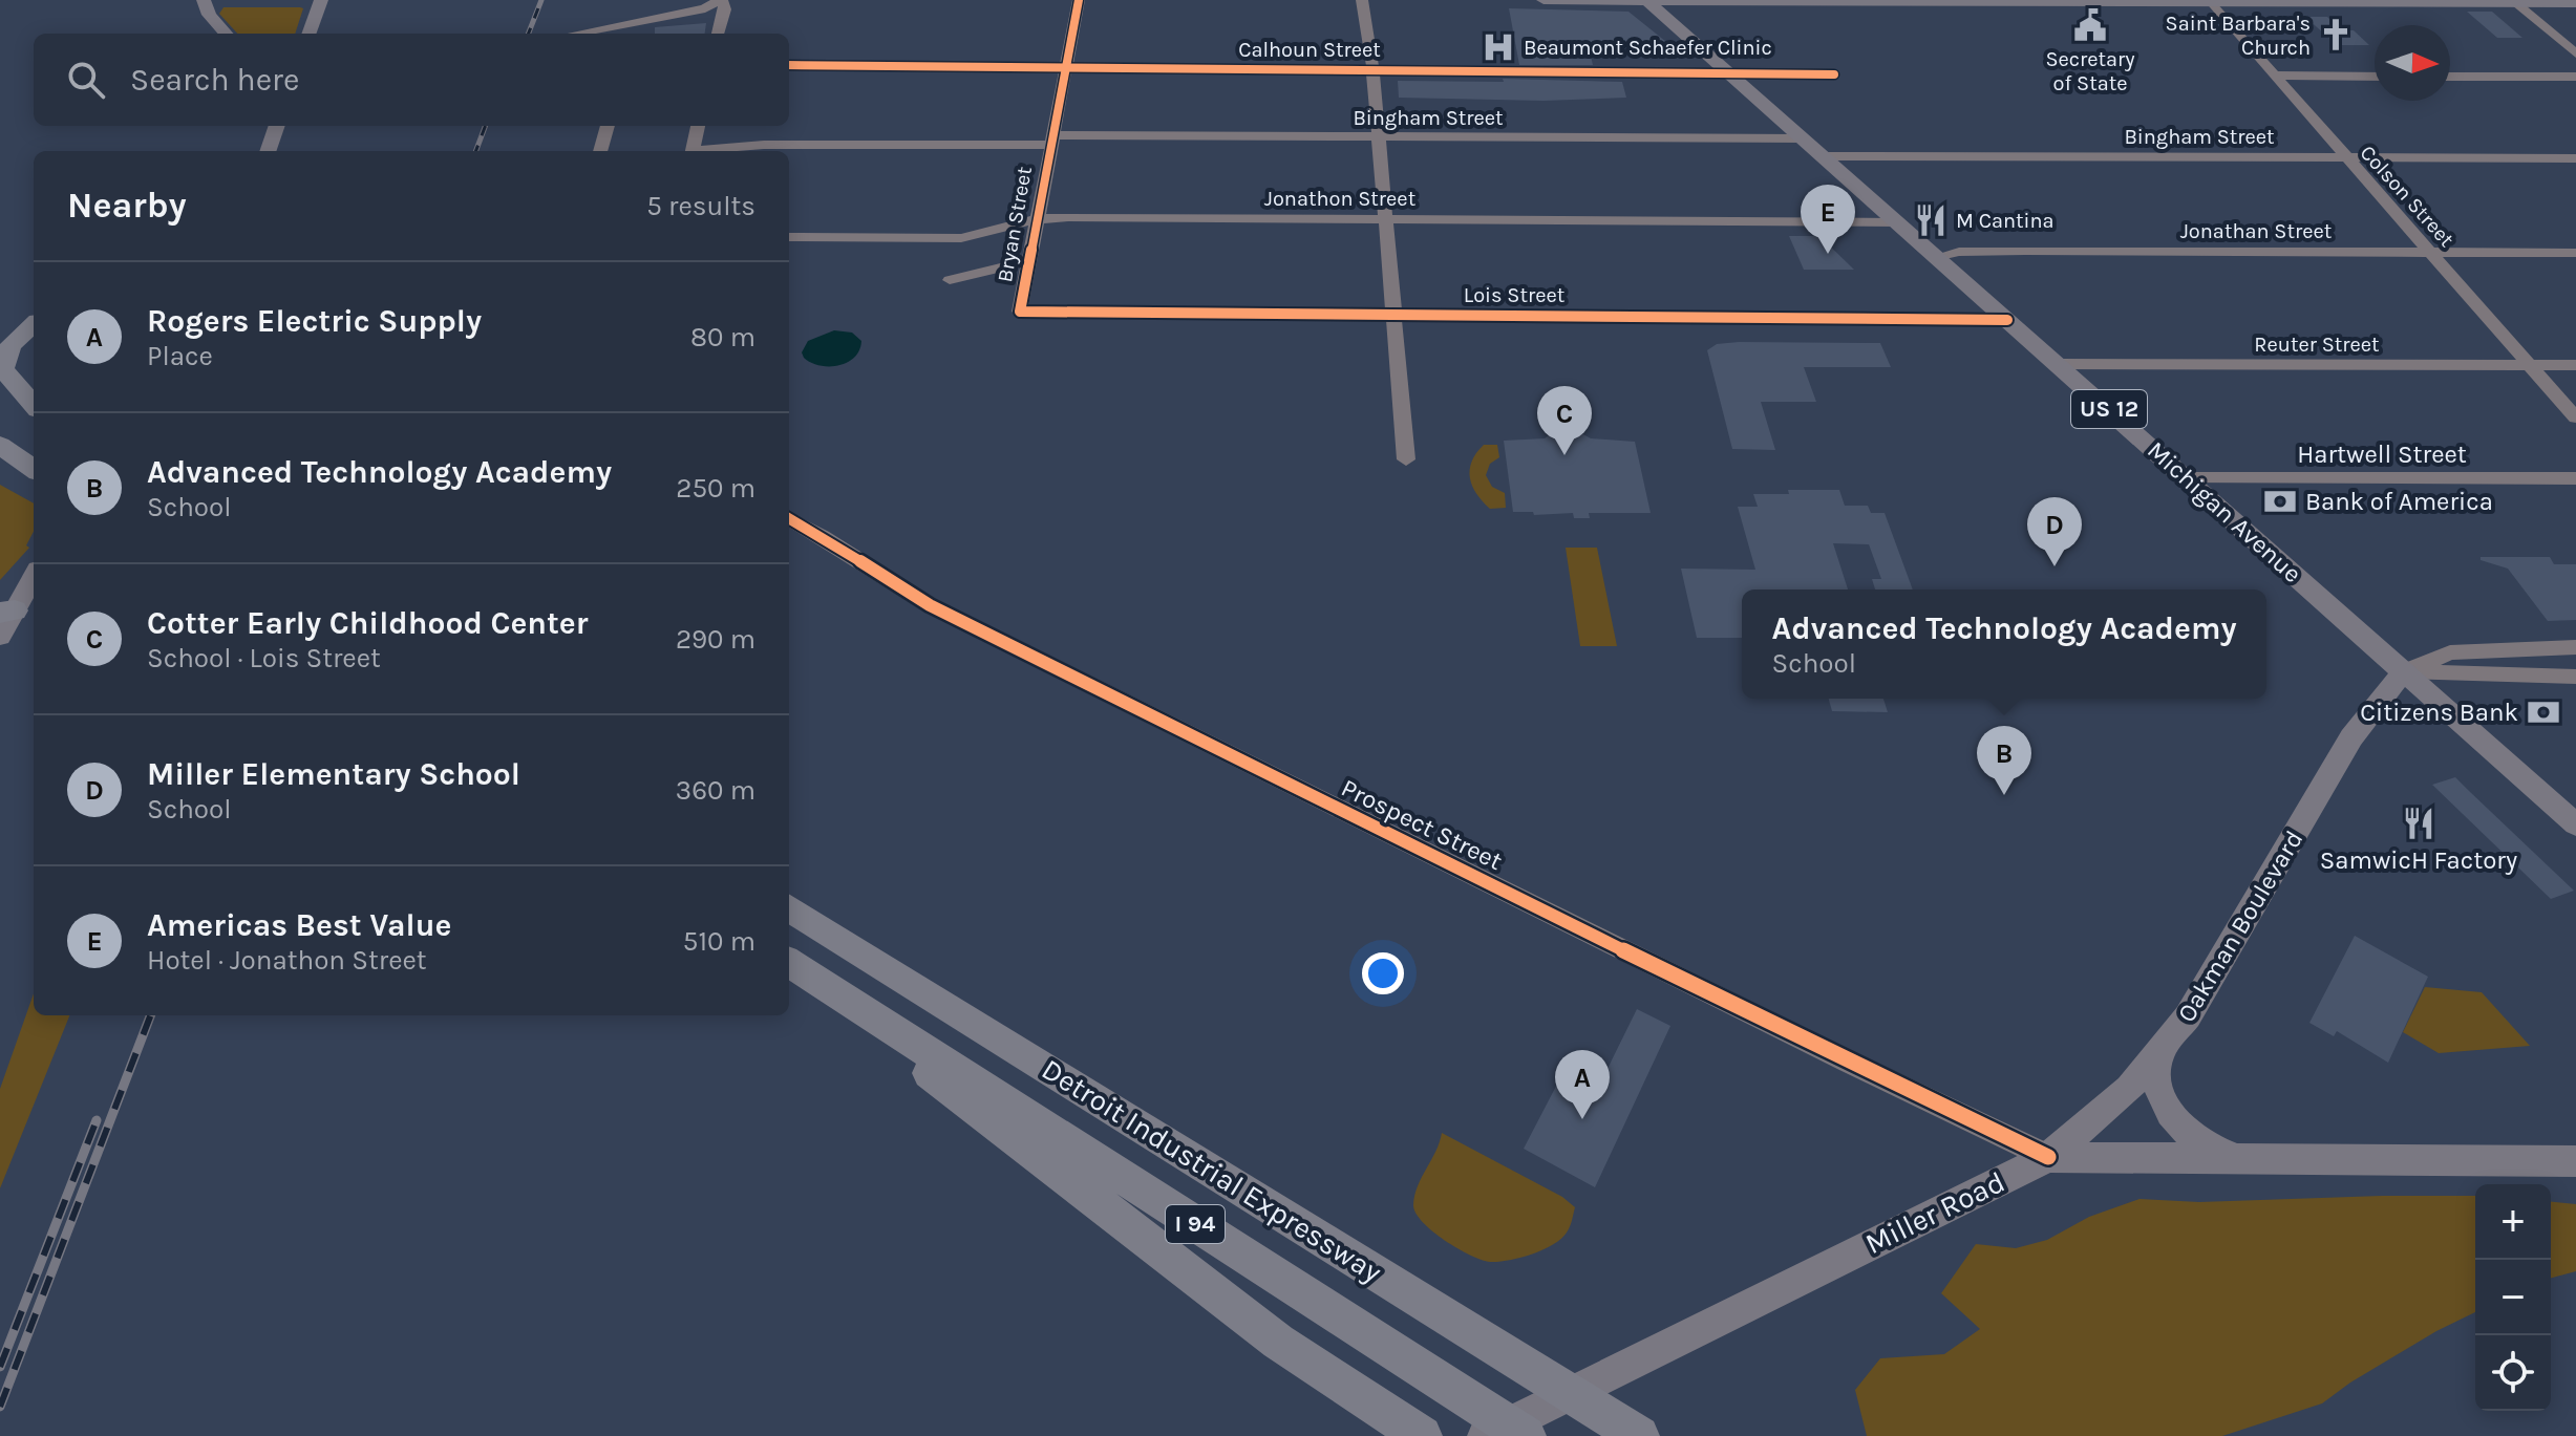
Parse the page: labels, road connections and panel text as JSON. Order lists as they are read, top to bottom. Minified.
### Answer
{"streets":{"highway":["Detroit Industrial Expressway","I 94"],"main road":["US 12","Michigan Avenue","Oakman Boulevard","Miller Road"],"street":["Calhoun Street","Bingham Street","Colson Street","Jonathon Street","Bryan Street","Jonathan Street","Lois Street","Reuter Street","Hartwell Street","Prospect Street"]},"crossings":[["Calhoun Street","Bryan Street"],["Calhoun Street","Michigan Avenue"],["Bingham Street","Colson Street"],["Bingham Street","Bryan Street"],["Bingham Street","Michigan Avenue"],["Colson Street","Jonathan Street"],["Colson Street","Reuter Street"],["Jonathon Street","Bryan Street"],["Jonathon Street","Michigan Avenue"],["Bryan Street","Lois Street"],["Jonathan Street","Michigan Avenue"],["Lois Street","Michigan Avenue"],["Reuter Street","Michigan Avenue"],["Hartwell Street","Michigan Avenue"],["Michigan Avenue","Oakman Boulevard"],["Prospect Street","Oakman Boulevard"],["Prospect Street","Miller Road"],["Oakman Boulevard","Miller Road"]],"places":{"public building":["Secretary of State"],"church":["Saint Barbara's Church"],"hospital":["Beaumont Schaefer Clinic"],"restaurant":["M Cantina","SamwicH Factory"],"bank":["Bank of America","Citizens Bank"]},"north":"right","page":{"search":"Search here","heading":["Nearby","5 results"],"pins":["E","C","D","B","A"],"list":[{"mark":"A","name":"Rogers Electric Supply","note":"Place","value":"80 m"},{"mark":"B","name":"Advanced Technology Academy","note":"School","value":"250 m"},{"mark":"C","name":"Cotter Early Childhood Center","note":"School · Lois Street","value":"290 m"},{"mark":"D","name":"Miller Elementary School","note":"School","value":"360 m"},{"mark":"E","name":"Americas Best Value","note":"Hotel · Jonathon Street","value":"510 m"}],"popup":["Advanced Technology Academy","School"],"map_buttons":["+","−"]}}
